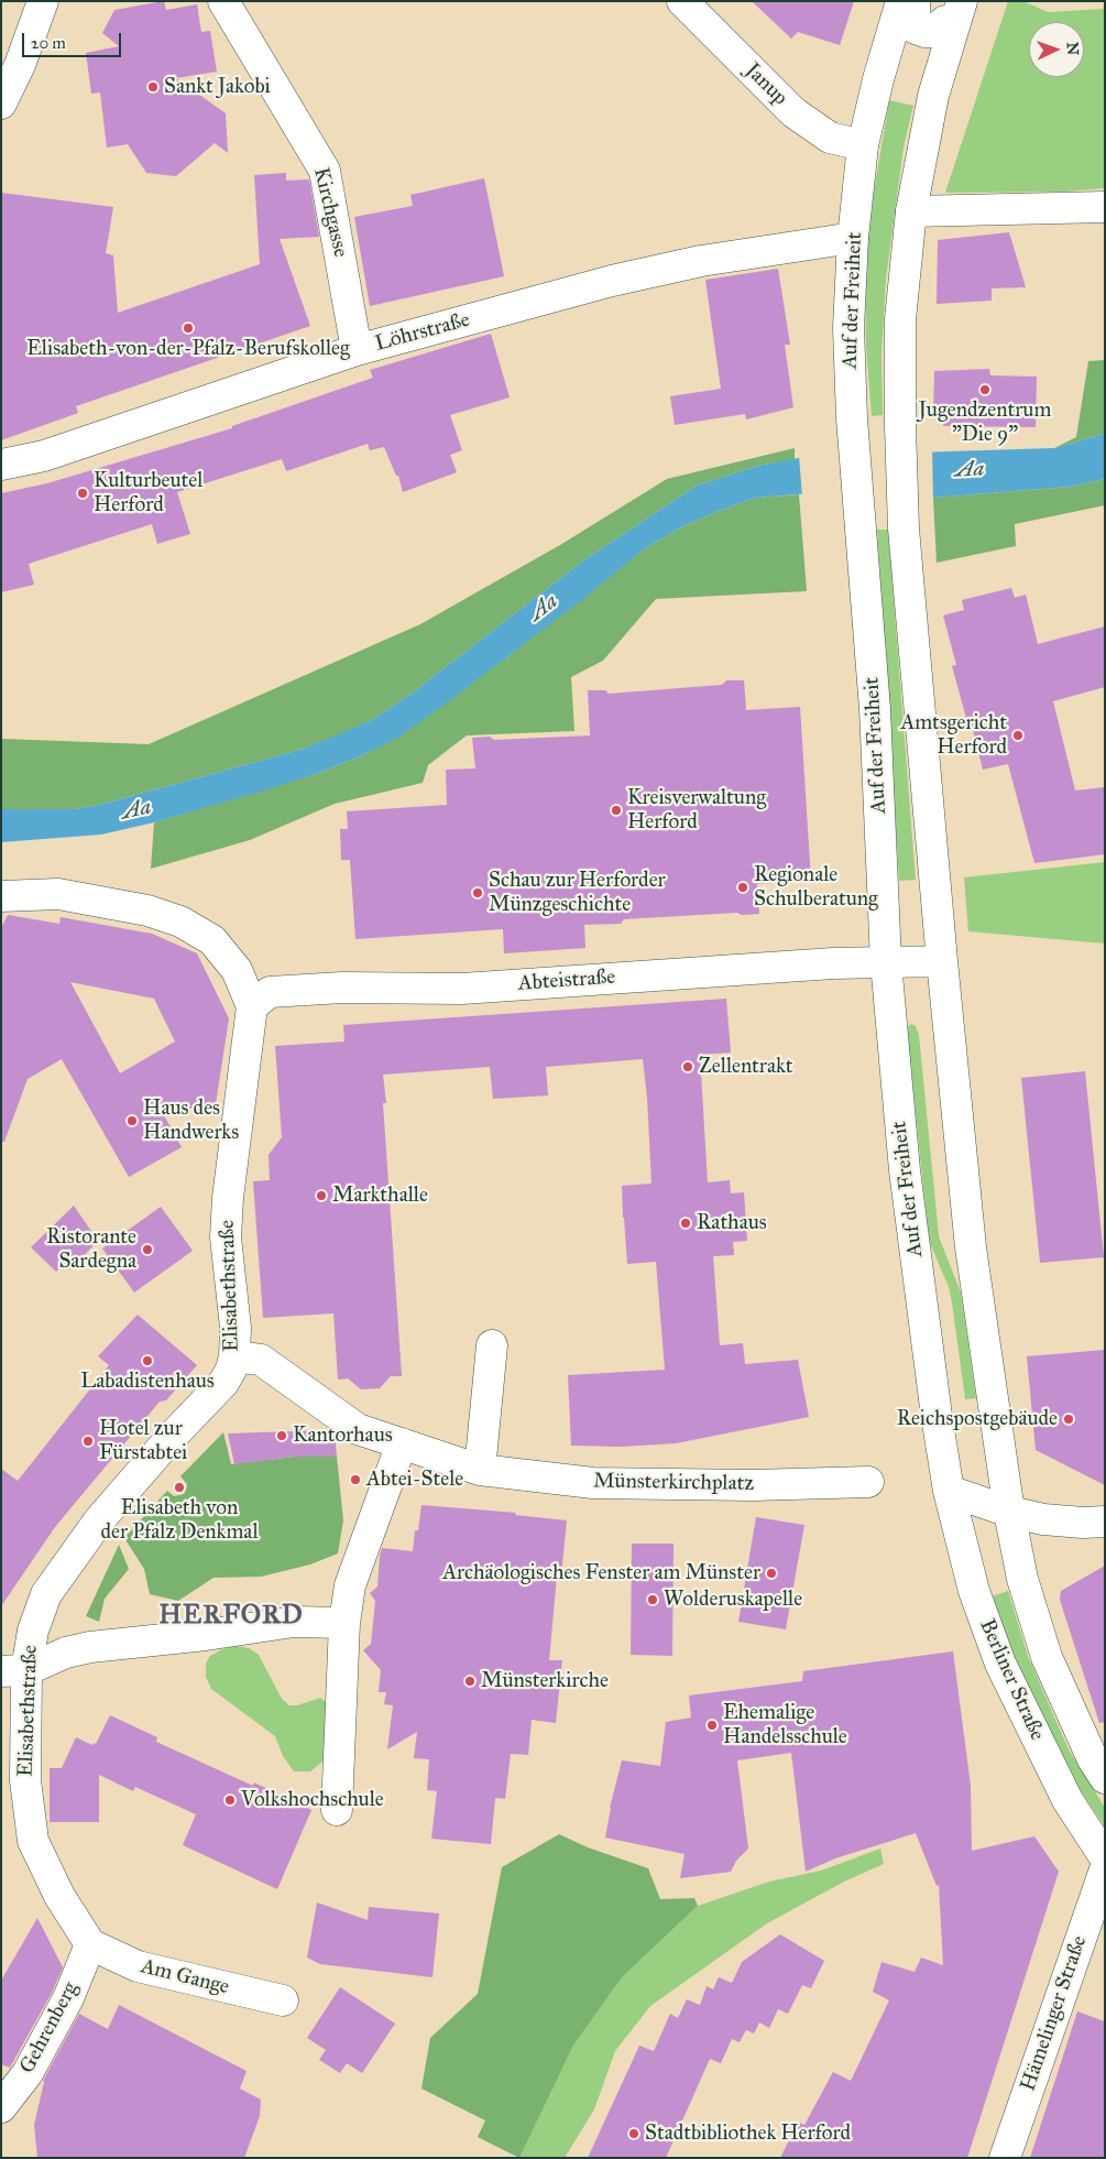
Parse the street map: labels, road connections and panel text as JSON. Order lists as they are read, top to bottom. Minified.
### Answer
{"streets":{"street":["Janup","Kirchgasse","Auf der Freiheit","Löhrstraße","Abteistraße","Elisabethstraße","Münsterkirchplatz","Berliner Straße","Am Gange","Hämelinger Straße","Gehrenberg"]},"crossings":[["Janup","Auf der Freiheit"],["Kirchgasse","Löhrstraße"],["Auf der Freiheit","Löhrstraße"],["Auf der Freiheit","Abteistraße"],["Auf der Freiheit","Berliner Straße"],["Abteistraße","Elisabethstraße"],["Elisabethstraße","Münsterkirchplatz"],["Elisabethstraße","Am Gange"],["Elisabethstraße","Gehrenberg"],["Am Gange","Gehrenberg"]],"districts":["HERFORD"],"water":["Aa"],"places":["Sankt Jakobi","Elisabeth-von-der-Pfalz-Berufskolleg","Jugendzentrum \"Die 9\"","Kulturbeutel Herford","Amtsgericht Herford","Kreisverwaltung Herford","Regionale Schulberatung","Schau zur Herforder Münzgeschichte","Zellentrakt","Haus des Handwerks","Markthalle","Rathaus","Ristorante Sardegna","Labadistenhaus","Reichspostgebäude","Kantorhaus","Hotel zur Fürstabtei","Abtei-Stele","Elisabeth von der Pfalz Denkmal","Archäologisches Fenster am Münster","Wolderuskapelle","Münsterkirche","Ehemalige Handelsschule","Volkshochschule","Stadtbibliothek Herford"],"scale_bar":"20 m","north":"right"}
